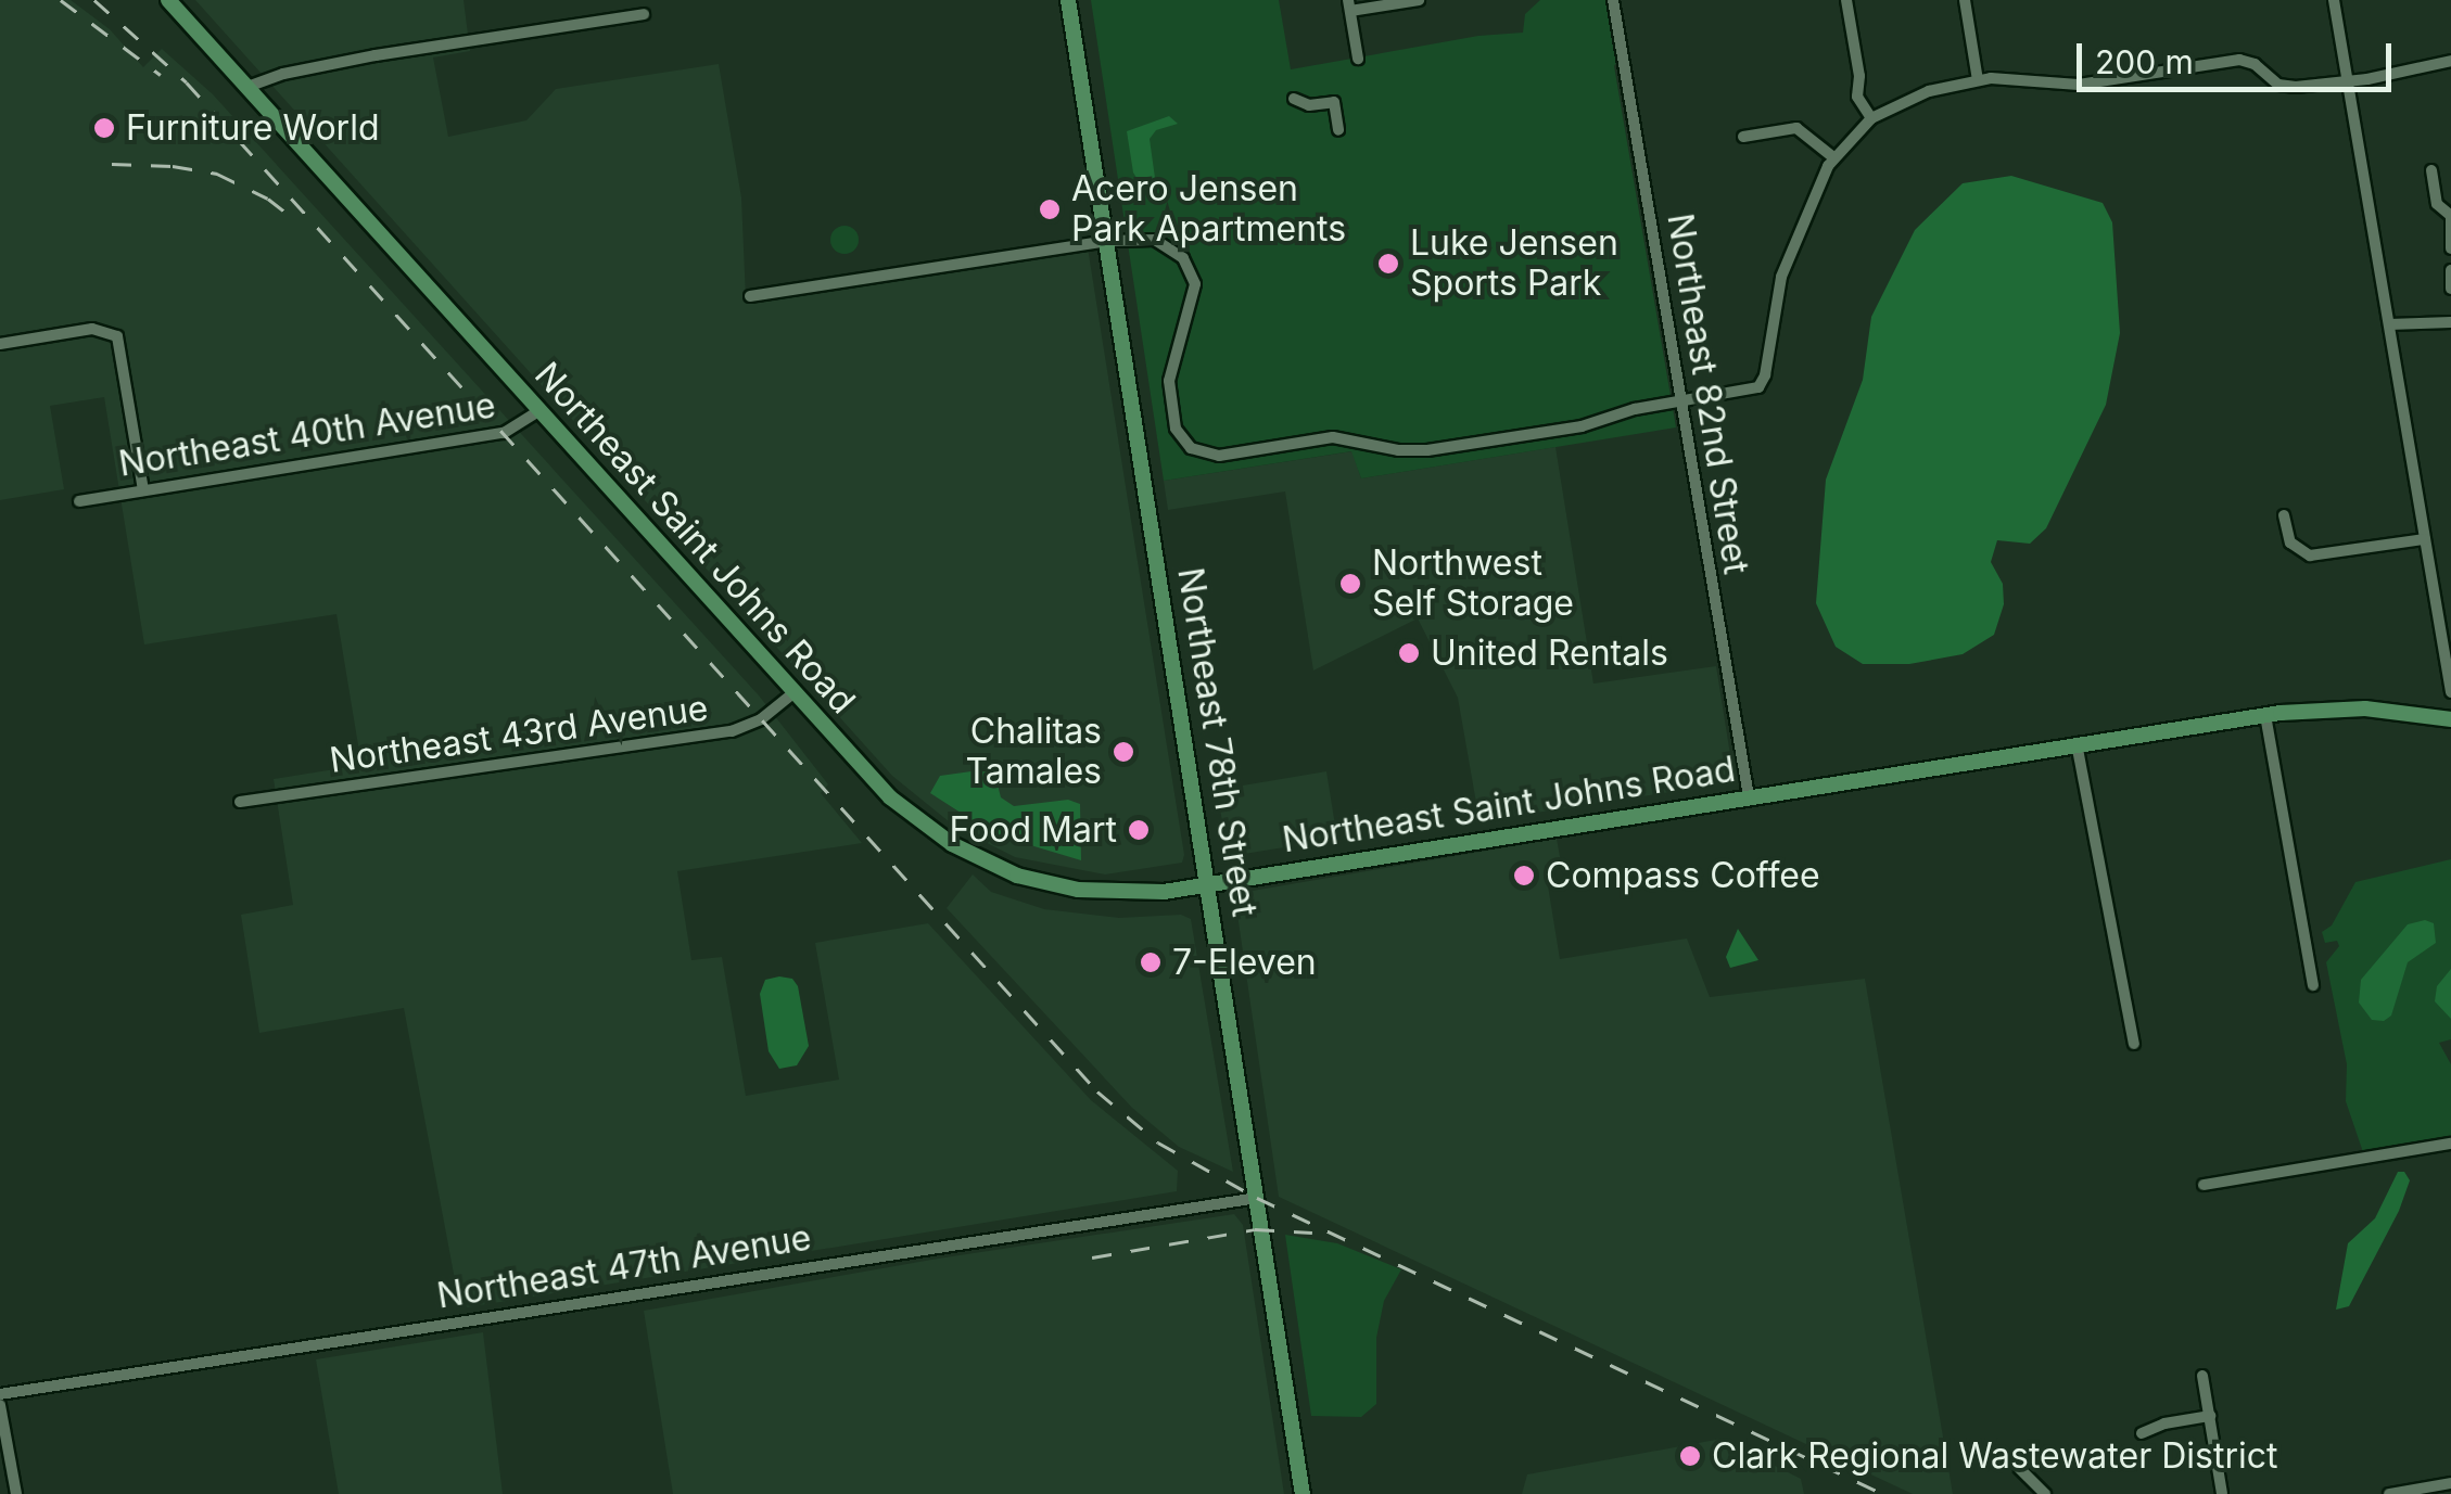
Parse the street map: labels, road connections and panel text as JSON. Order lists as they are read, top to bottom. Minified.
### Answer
{"streets":{"main road":["Northeast Saint Johns Road","Northeast 78th Street"],"street":["Northeast 82nd Street","Northeast 40th Avenue","Northeast 43rd Avenue","Northeast 47th Avenue"]},"crossings":[["Northeast 82nd Street","Northeast Saint Johns Road"],["Northeast 40th Avenue","Northeast Saint Johns Road"],["Northeast Saint Johns Road","Northeast 43rd Avenue"],["Northeast Saint Johns Road","Northeast 78th Street"],["Northeast 78th Street","Northeast 47th Avenue"]],"places":["Furniture World","Acero Jensen Park Apartments","Luke Jensen Sports Park","Northwest Self Storage","United Rentals","Chalitas Tamales","Food Mart","Compass Coffee","7-Eleven","Clark Regional Wastewater District"],"scale_bar":"200 m"}
